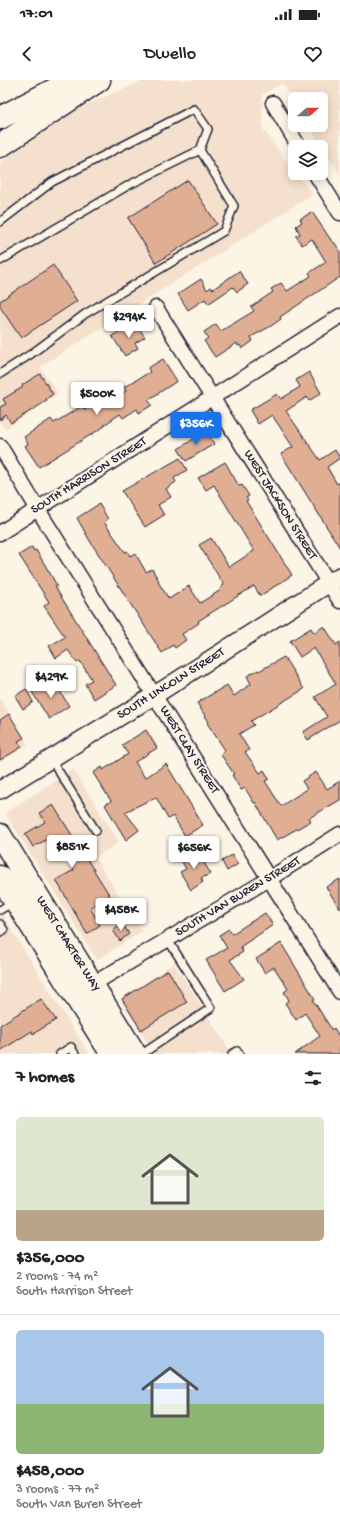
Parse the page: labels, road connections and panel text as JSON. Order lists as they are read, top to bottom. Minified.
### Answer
{"streets":{"main road":["WEST CHARTER WAY"],"street":["SOUTH HARRISON STREET","WEST JACKSON STREET","SOUTH LINCOLN STREET","WEST CLAY STREET","SOUTH VAN BUREN STREET"]},"crossings":[["SOUTH HARRISON STREET","WEST JACKSON STREET"],["SOUTH HARRISON STREET","WEST CLAY STREET"],["WEST JACKSON STREET","SOUTH LINCOLN STREET"],["SOUTH LINCOLN STREET","WEST CLAY STREET"],["WEST CLAY STREET","SOUTH VAN BUREN STREET"],["SOUTH VAN BUREN STREET","WEST CHARTER WAY"]],"north":"right","page":{"status":"17:01","header":"Dwello","price":["$294K","$500K","$356K","$429K","$851K","$656K","$458K"],"heading":"7 homes","list":[{"name":"$356,000","note":"2 rooms · 74 m² · South Harrison Street"},{"name":"$458,000","note":"3 rooms · 77 m² · South Van Buren Street"}]}}
